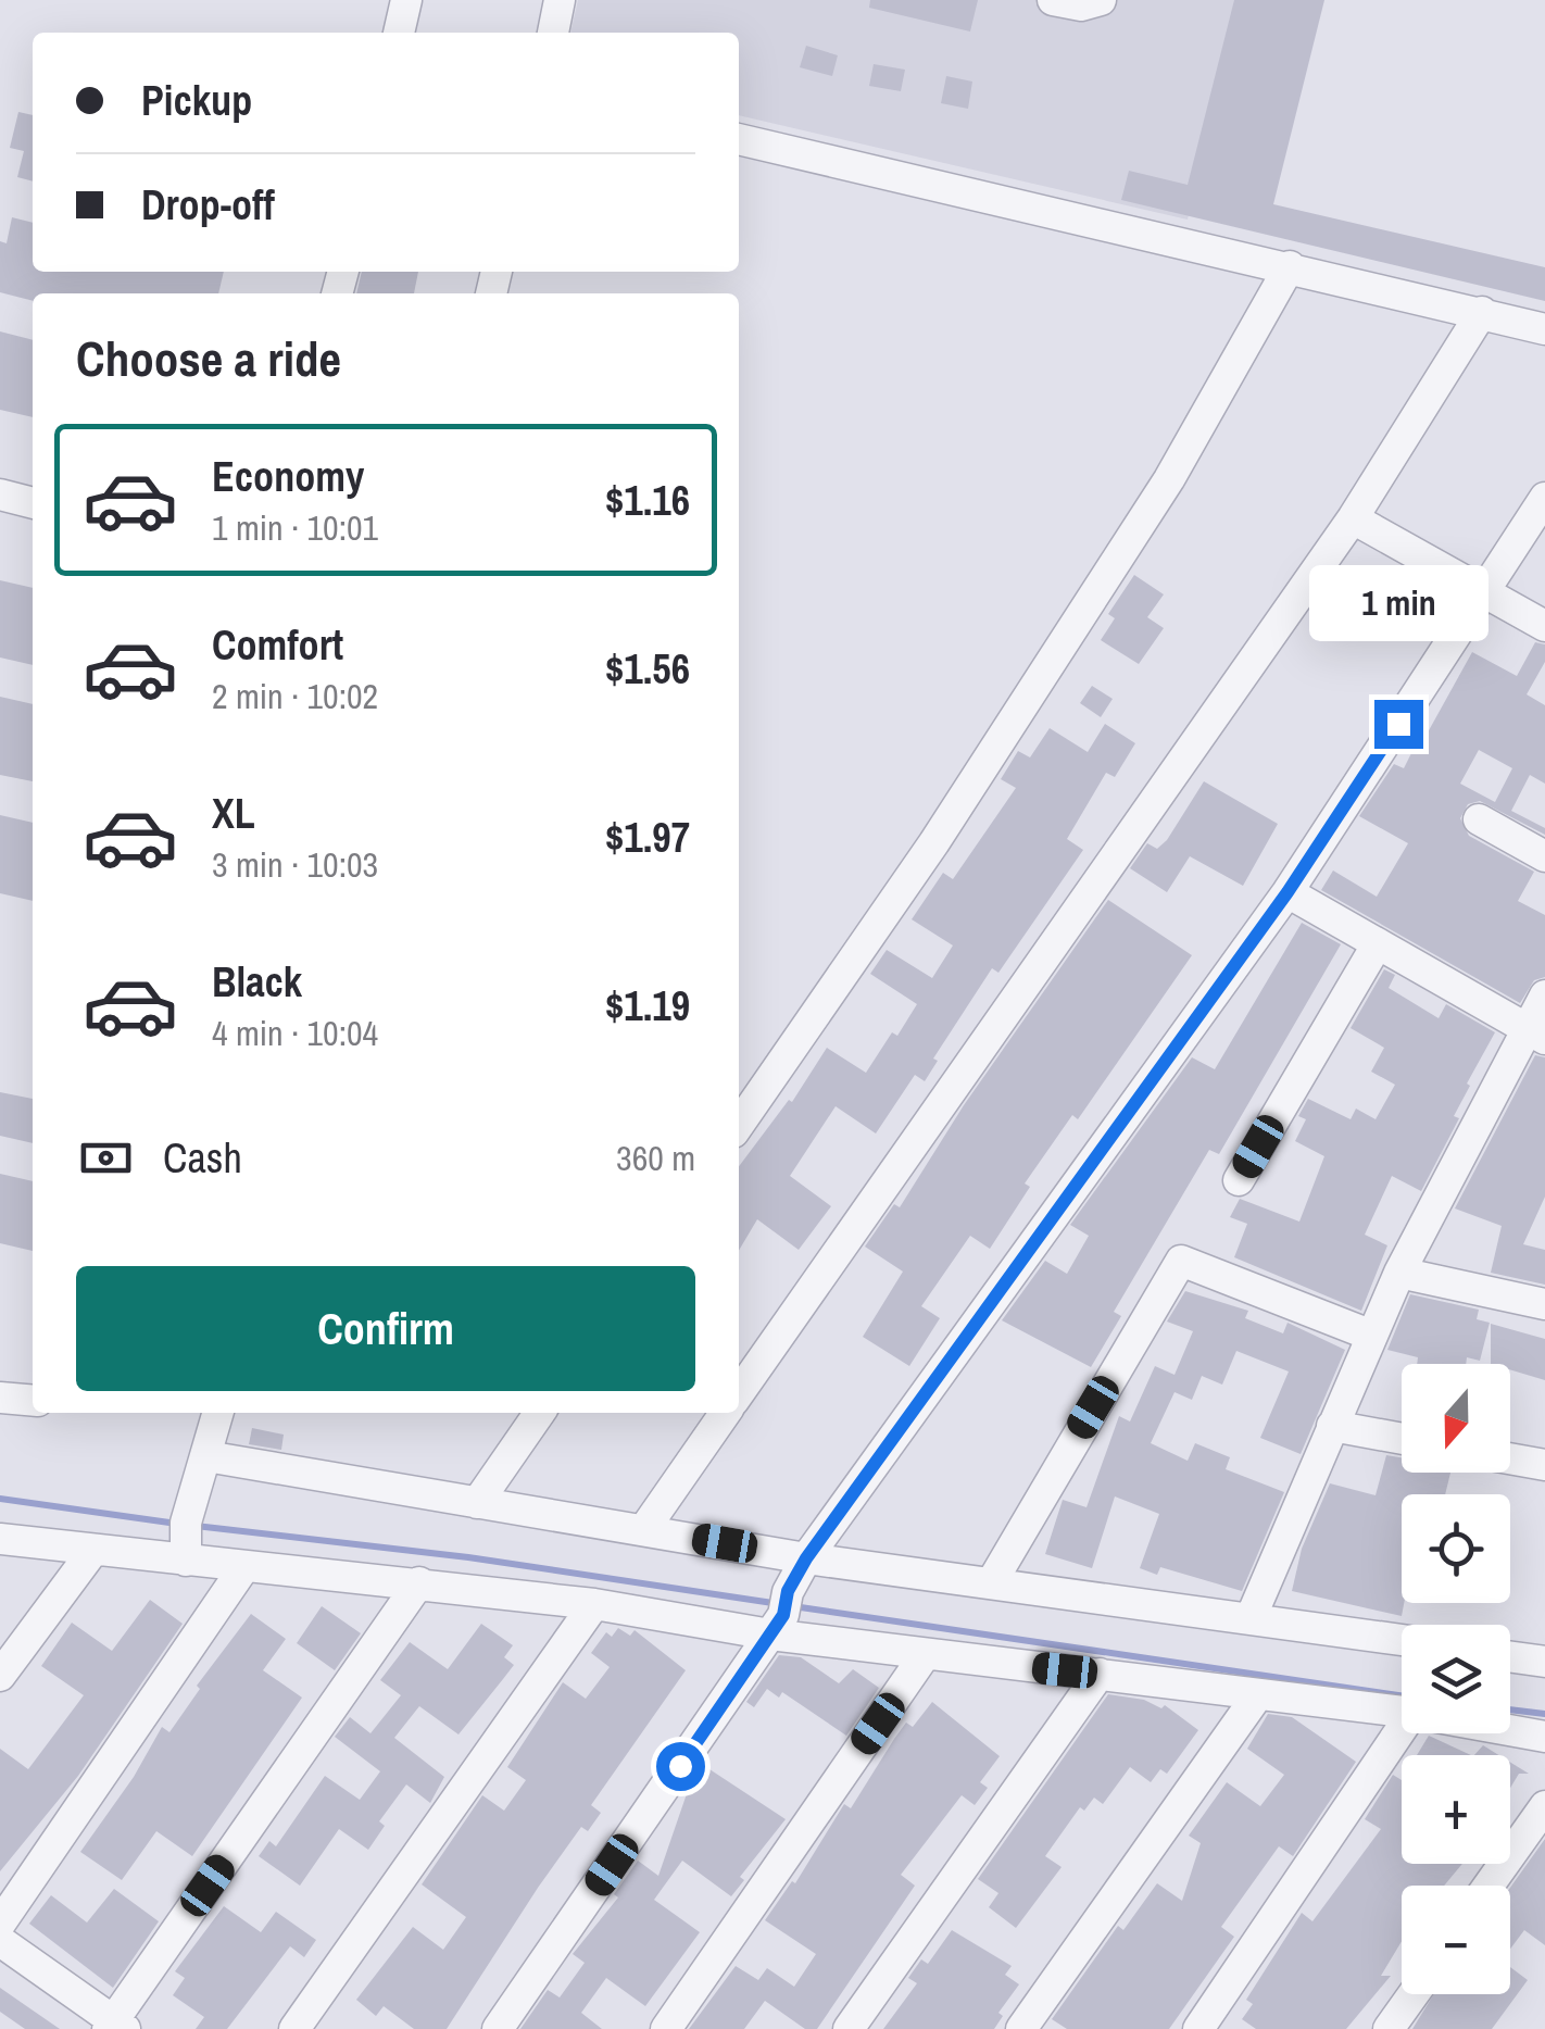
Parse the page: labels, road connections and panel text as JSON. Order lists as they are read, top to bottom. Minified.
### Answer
{"north":"bottom","page":{"banner":["Pickup","Drop-off"],"heading":"Choose a ride","list":[{"name":"Economy","note":"1 min · 10:01","value":"$1.16"},{"name":"Comfort","note":"2 min · 10:02","value":"$1.56"},{"name":"XL","note":"3 min · 10:03","value":"$1.97"},{"name":"Black","note":"4 min · 10:04","value":"$1.19"}],"bubble":"1 min","pay":["Cash","360 m"],"buttons":"Confirm","map_buttons":["+","−"]}}
